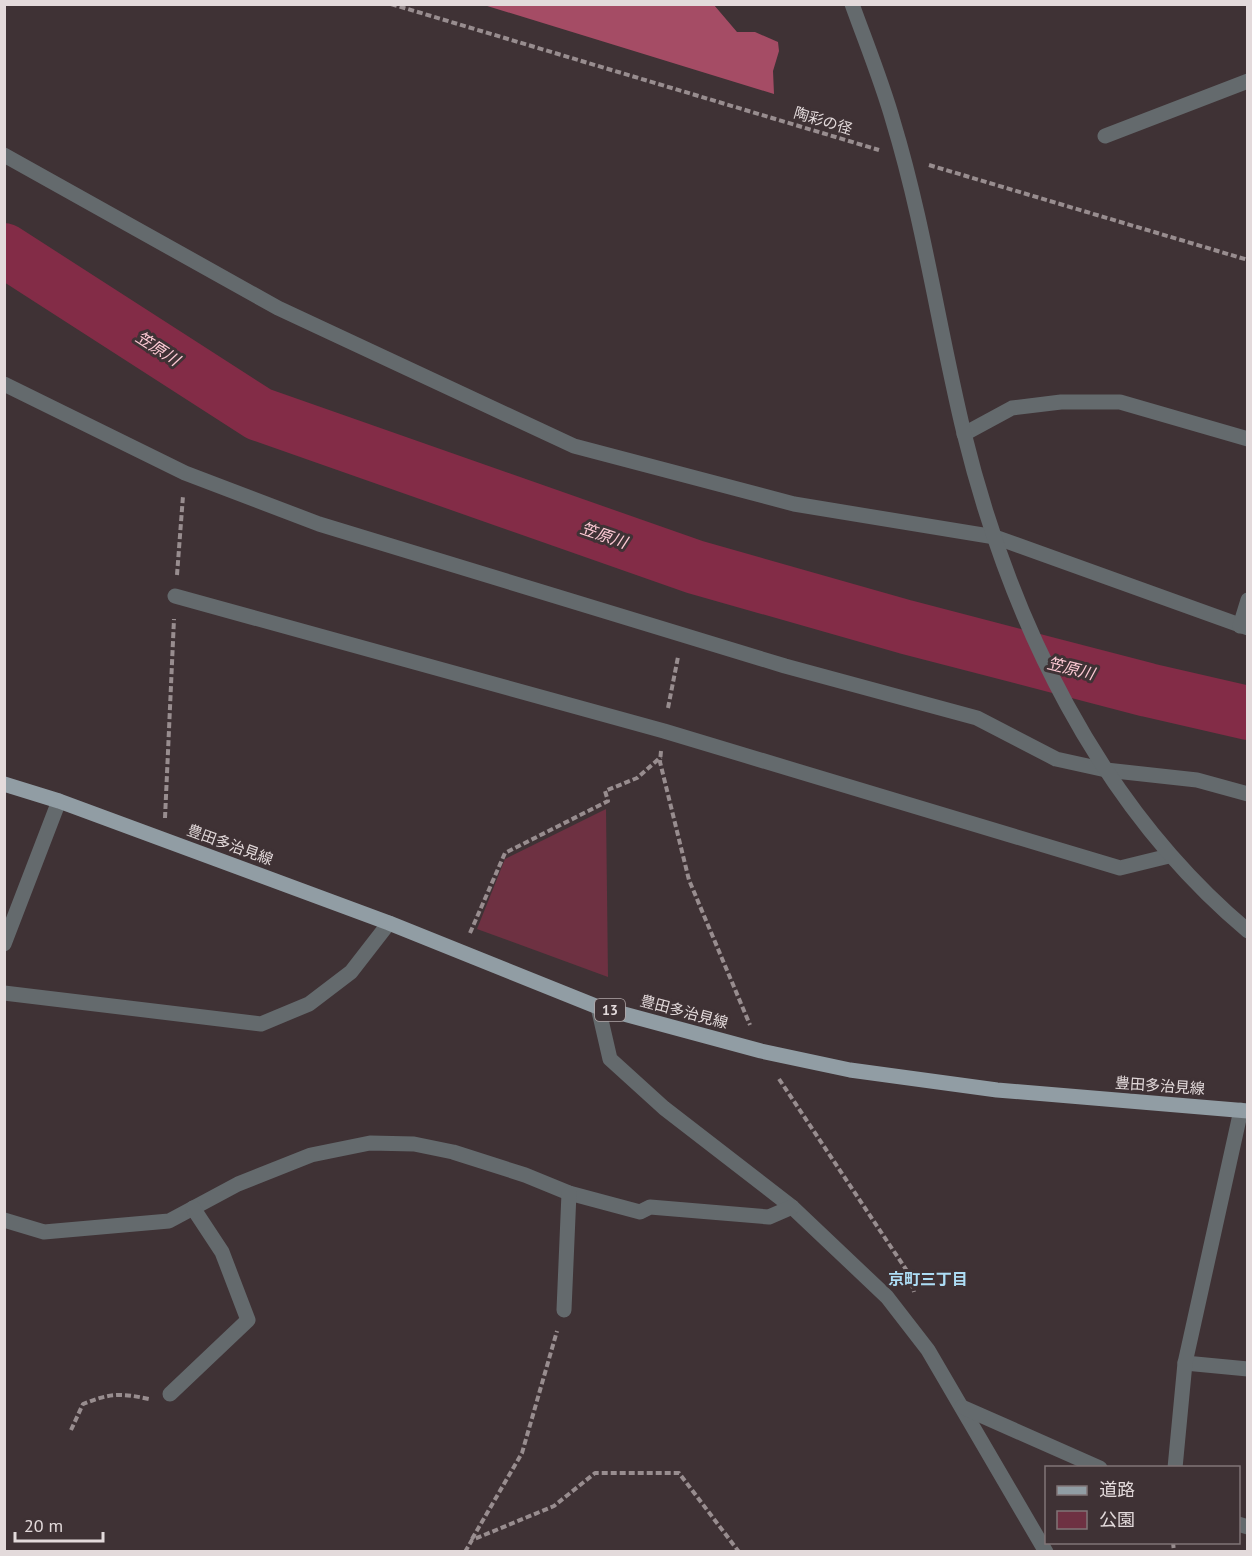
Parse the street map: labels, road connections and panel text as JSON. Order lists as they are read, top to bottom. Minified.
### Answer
{"streets":{"main road":["豊田多治見線","13"],"path":["陶彩の径"]},"districts":["京町三丁目"],"water":["笠原川"],"legend":["道路","公園"],"scale_bar":"20 m"}
